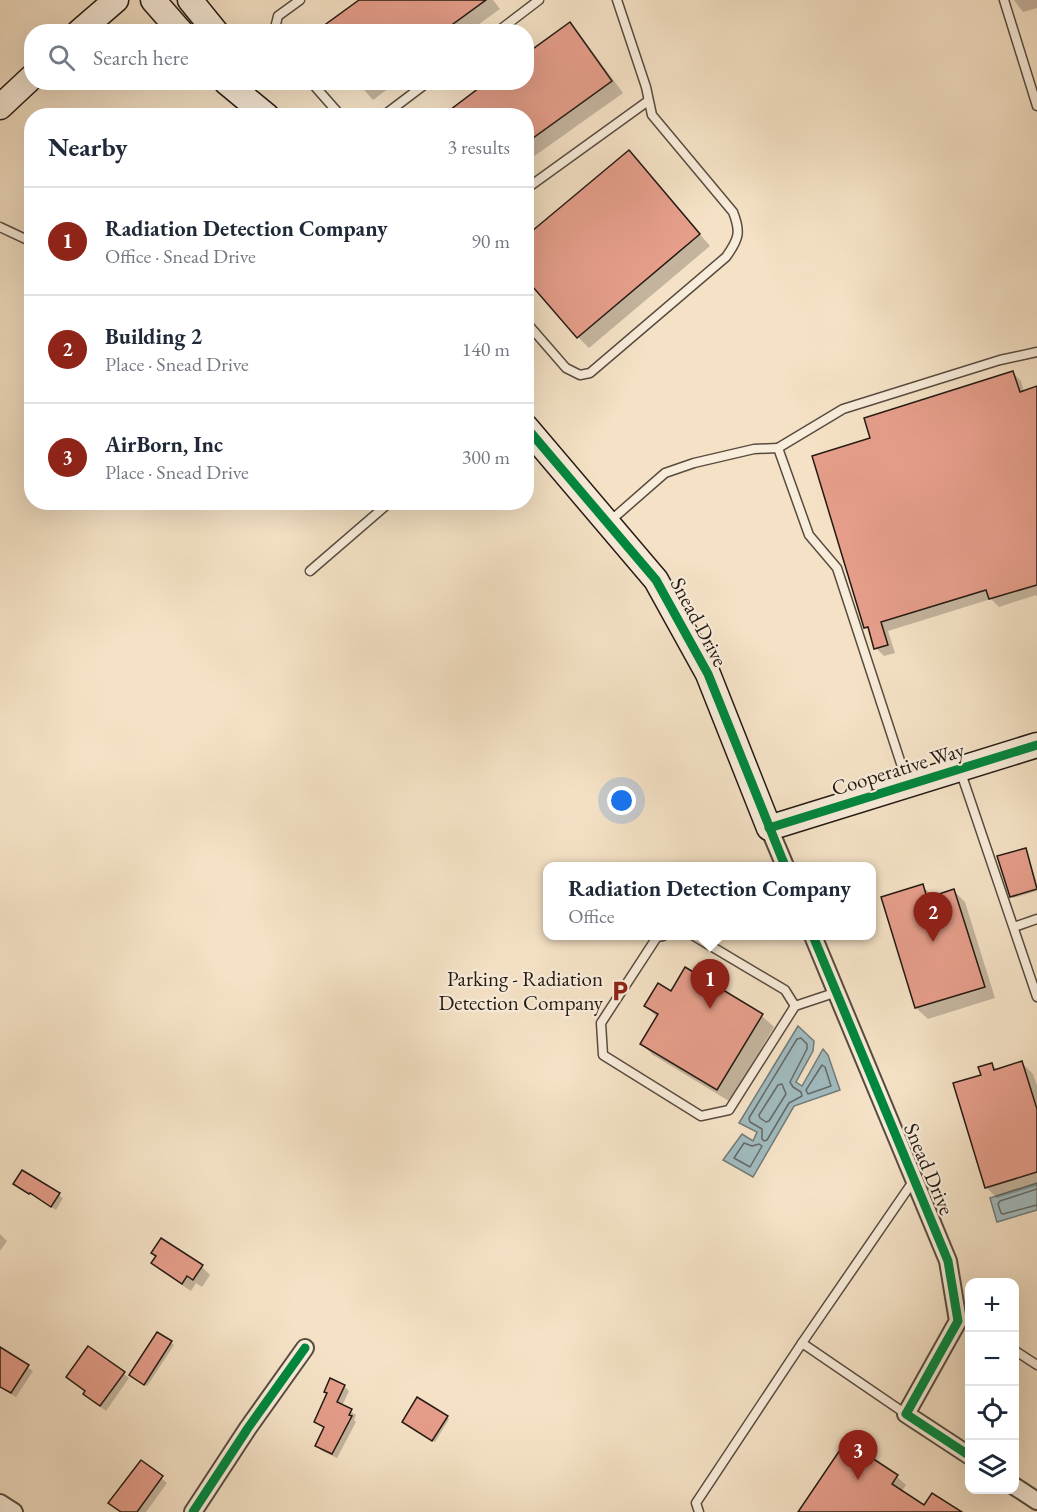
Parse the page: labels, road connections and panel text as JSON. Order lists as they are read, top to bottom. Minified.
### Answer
{"streets":{"street":["Snead Drive","Cooperative Way"]},"crossings":[["Snead Drive","Cooperative Way"]],"places":{"parking":["Parking - Radiation Detection Company"]},"page":{"search":"Search here","heading":["Nearby","3 results"],"list":[{"mark":"1","name":"Radiation Detection Company","note":"Office · Snead Drive","value":"90 m"},{"mark":"2","name":"Building 2","note":"Place · Snead Drive","value":"140 m"},{"mark":"3","name":"AirBorn, Inc","note":"Place · Snead Drive","value":"300 m"}],"popup":["Radiation Detection Company","Office"],"pins":["2","1","3"],"map_buttons":["+","−"]}}
